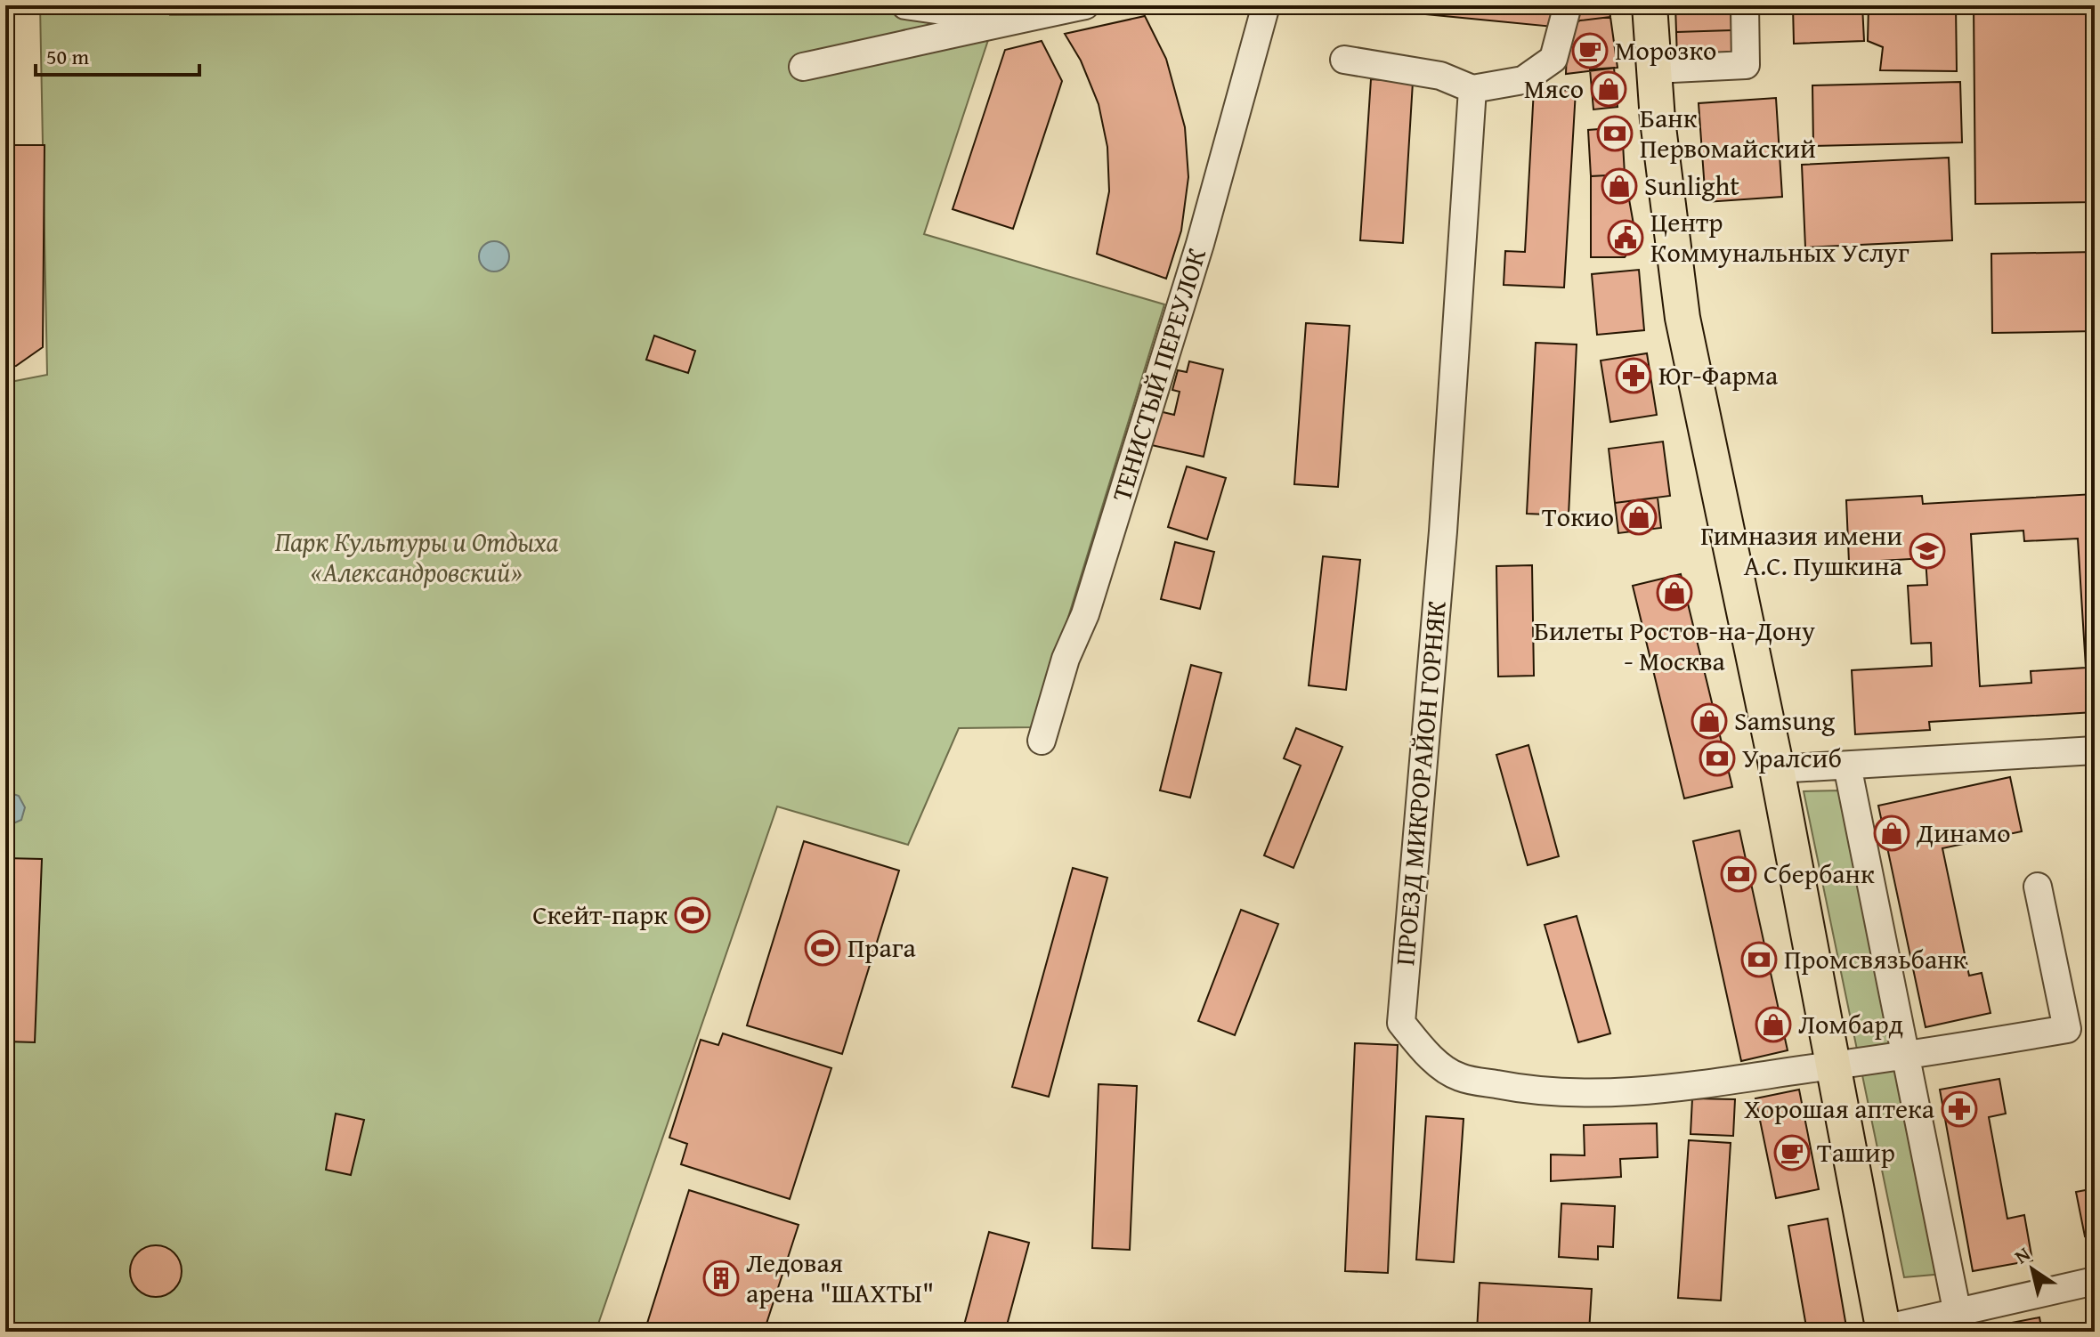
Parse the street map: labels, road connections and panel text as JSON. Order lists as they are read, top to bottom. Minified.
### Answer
{"streets":{"street":["ТЕНИСТЫЙ ПЕРЕУЛОК","ПРОЕЗД МИКРОРАЙОН ГОРНЯК"]},"parks":["Парк Культуры и Отдыха «Александровский»"],"places":{"cafe":["Морозко","Ташир"],"shop":["Мясо","Sunlight","Токио","Билеты Ростов-на-Дону - Москва","Samsung","Динамо","Ломбард"],"bank":["Банк Первомайский","Уралсиб","Сбербанк","Промсвязьбанк"],"public building":["Центр Коммунальных Услуг"],"pharmacy":["Юг-Фарма","Хорошая аптека"],"school or university":["Гимназия имени А.С. Пушкина"],"sports":["Скейт-парк","Прага"],"building":["Ледовая арена \"ШАХТЫ\""]},"scale_bar":"50 m","north":"top left"}
